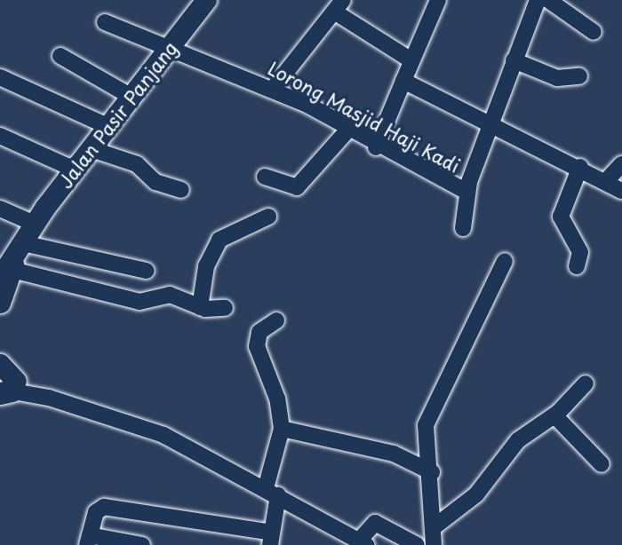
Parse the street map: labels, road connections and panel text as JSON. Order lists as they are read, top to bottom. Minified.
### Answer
{"streets":{"main road":["Jalan Pasir Panjang"],"street":["Lorong Masjid Haji Kadi"]},"crossings":[["Jalan Pasir Panjang","Lorong Masjid Haji Kadi"]]}
